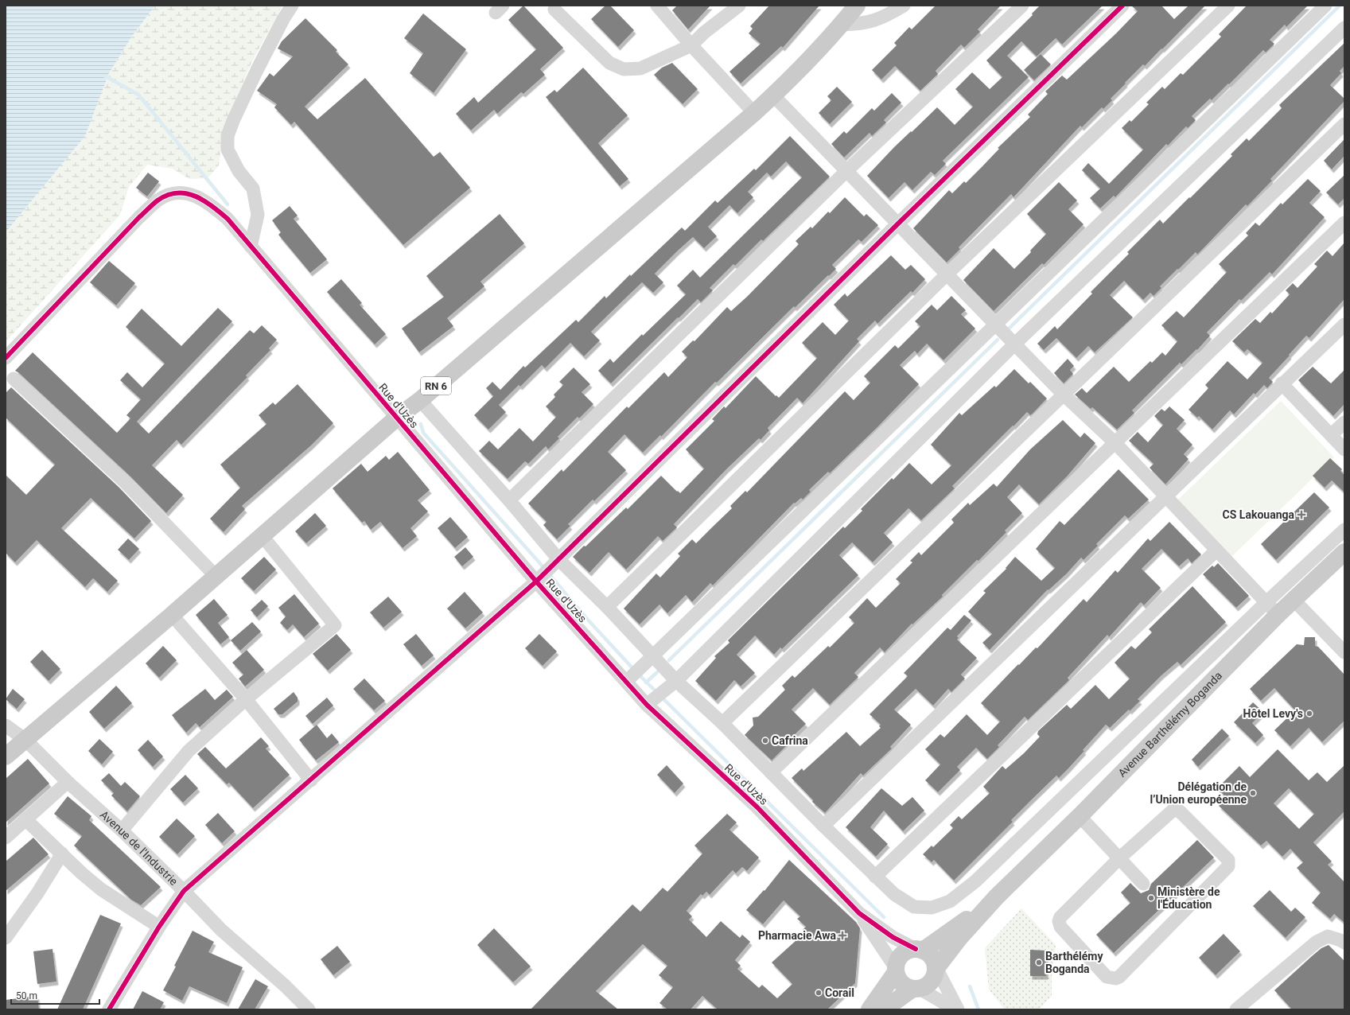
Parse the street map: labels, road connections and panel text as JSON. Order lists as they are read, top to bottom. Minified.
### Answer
{"streets":{"main road":["RN 6","Avenue Barthélémy Boganda"],"street":["Rue d'Uzès","Avenue de l'Industrie"]},"crossings":[["RN 6","Rue d'Uzès"],["RN 6","Avenue de l'Industrie"],["Rue d'Uzès","Avenue Barthélémy Boganda"]],"places":{"health":["CS Lakouanga","Pharmacie Awa"],"other":["Hôtel Levy's","Cafrina","Délégation de l’Union européenne","Ministère de l'Éducation","Barthélémy Boganda","Corail"]},"scale_bar":"50 m"}
